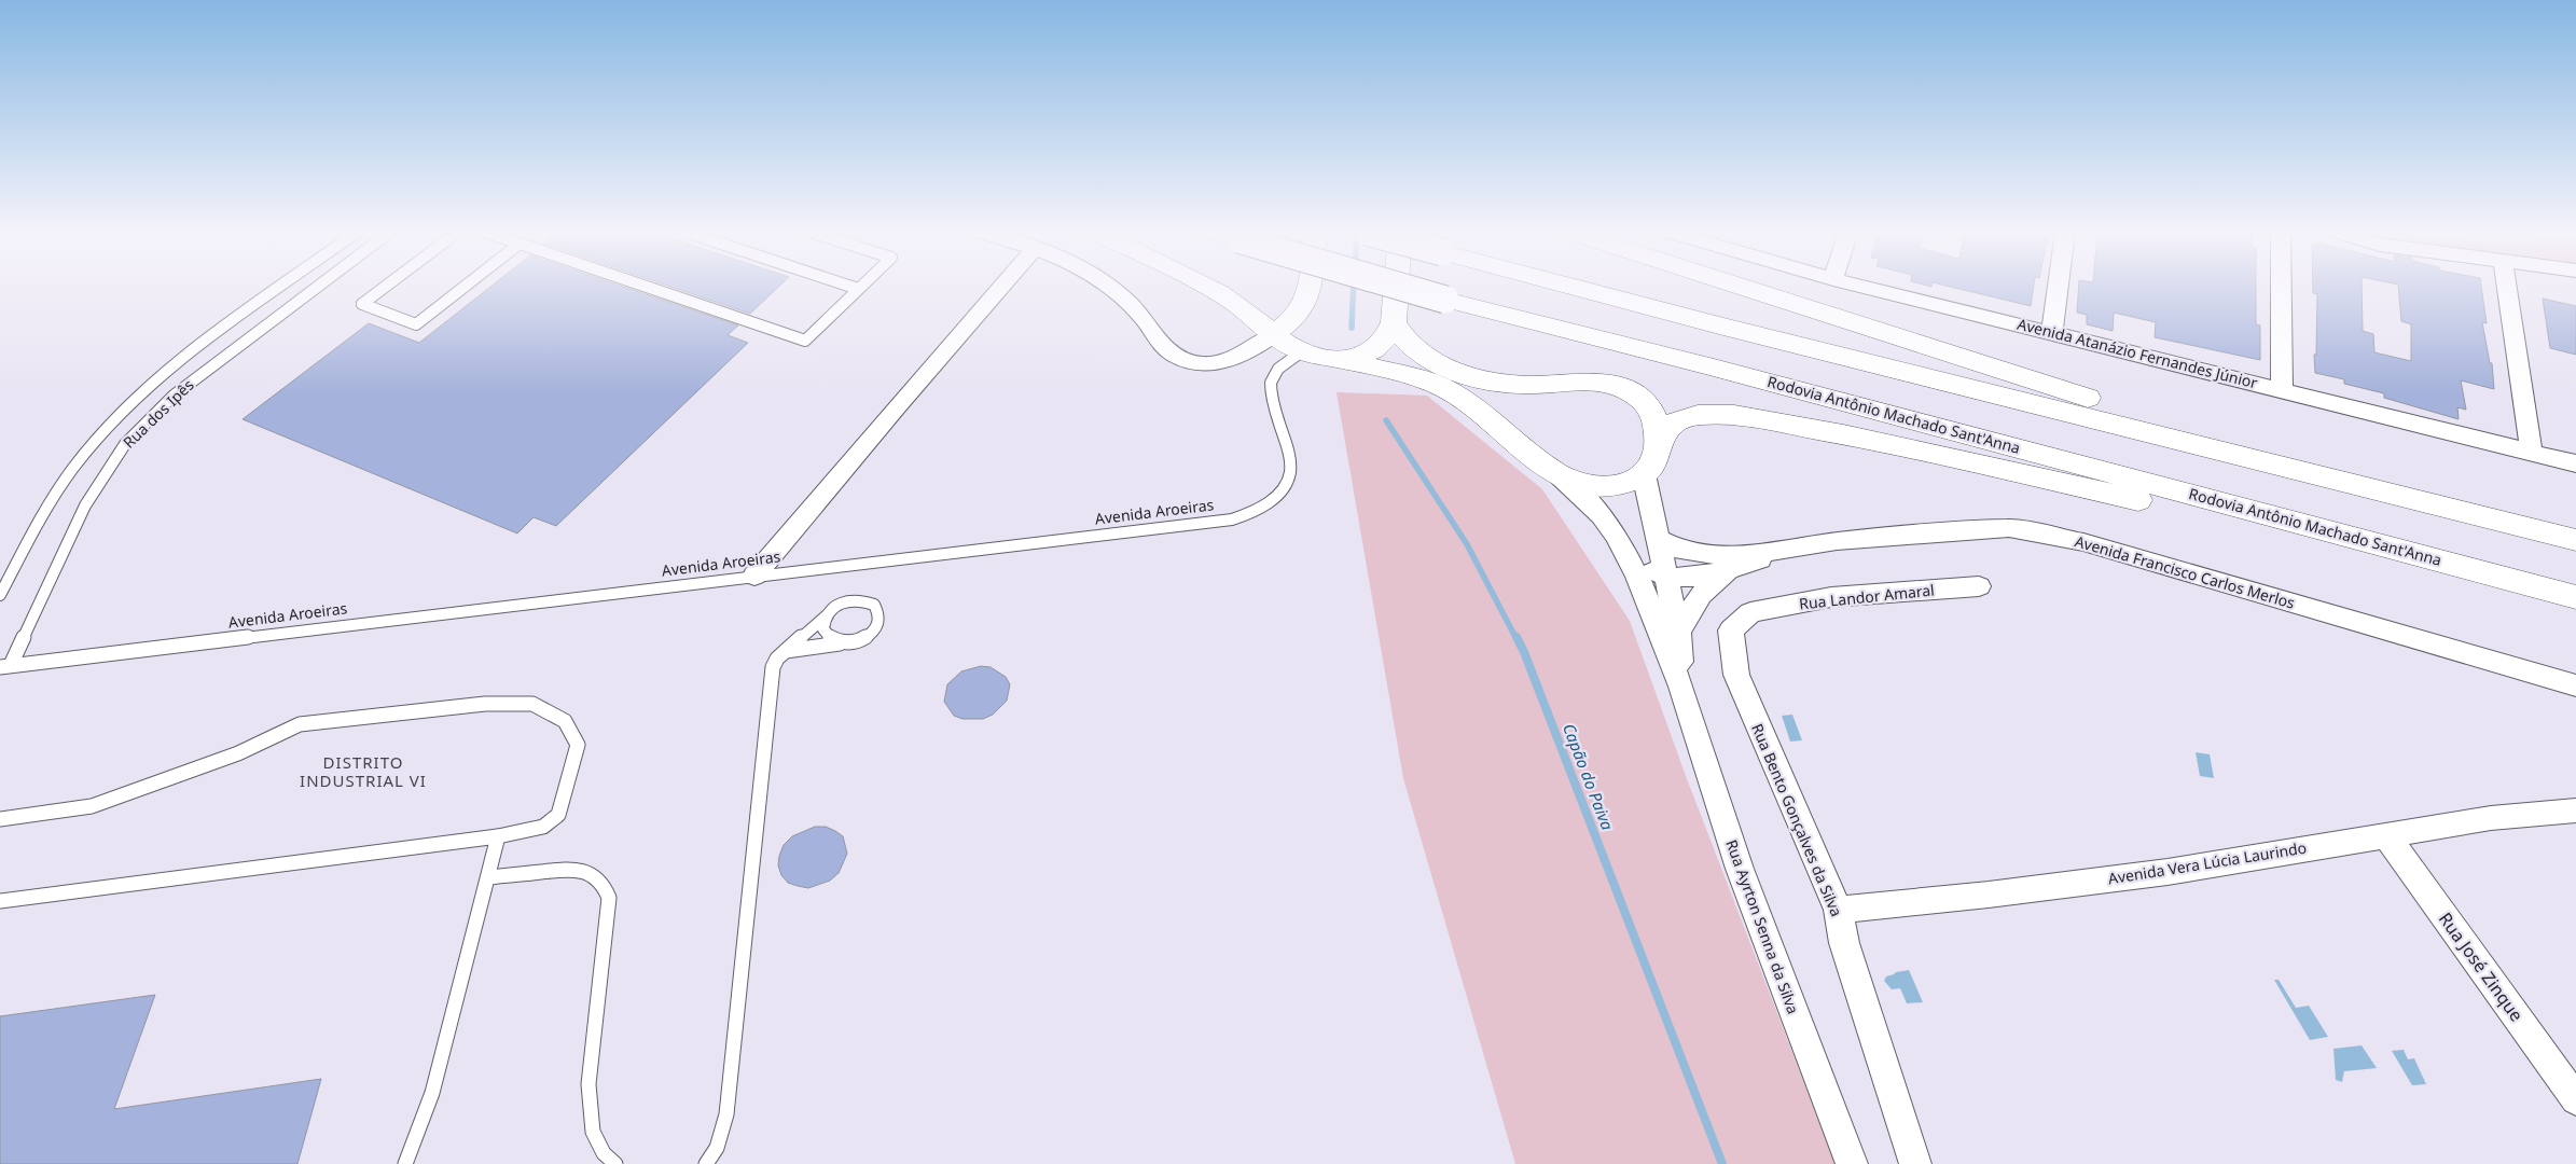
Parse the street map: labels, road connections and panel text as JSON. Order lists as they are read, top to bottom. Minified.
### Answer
{"streets":{"highway":["Rodovia Antônio Machado Sant'Anna"],"street":["Avenida Atanázio Fernandes Júnior","Avenida Francisco Carlos Merlos","Rua Landor Amaral","Rua Bento Gonçalves da Silva","Avenida Vera Lúcia Laurindo","Rua Ayrton Senna da Silva","Rua José Zinque"],"lane":["Rua dos Ipês","Avenida Aroeiras"]},"crossings":[["Rua dos Ipês","Avenida Aroeiras"],["Rua Landor Amaral","Rua Bento Gonçalves da Silva"],["Rua Bento Gonçalves da Silva","Avenida Vera Lúcia Laurindo"],["Avenida Vera Lúcia Laurindo","Rua José Zinque"]],"districts":["DISTRITO INDUSTRIAL VI"],"water":["Capão do Paiva"]}
